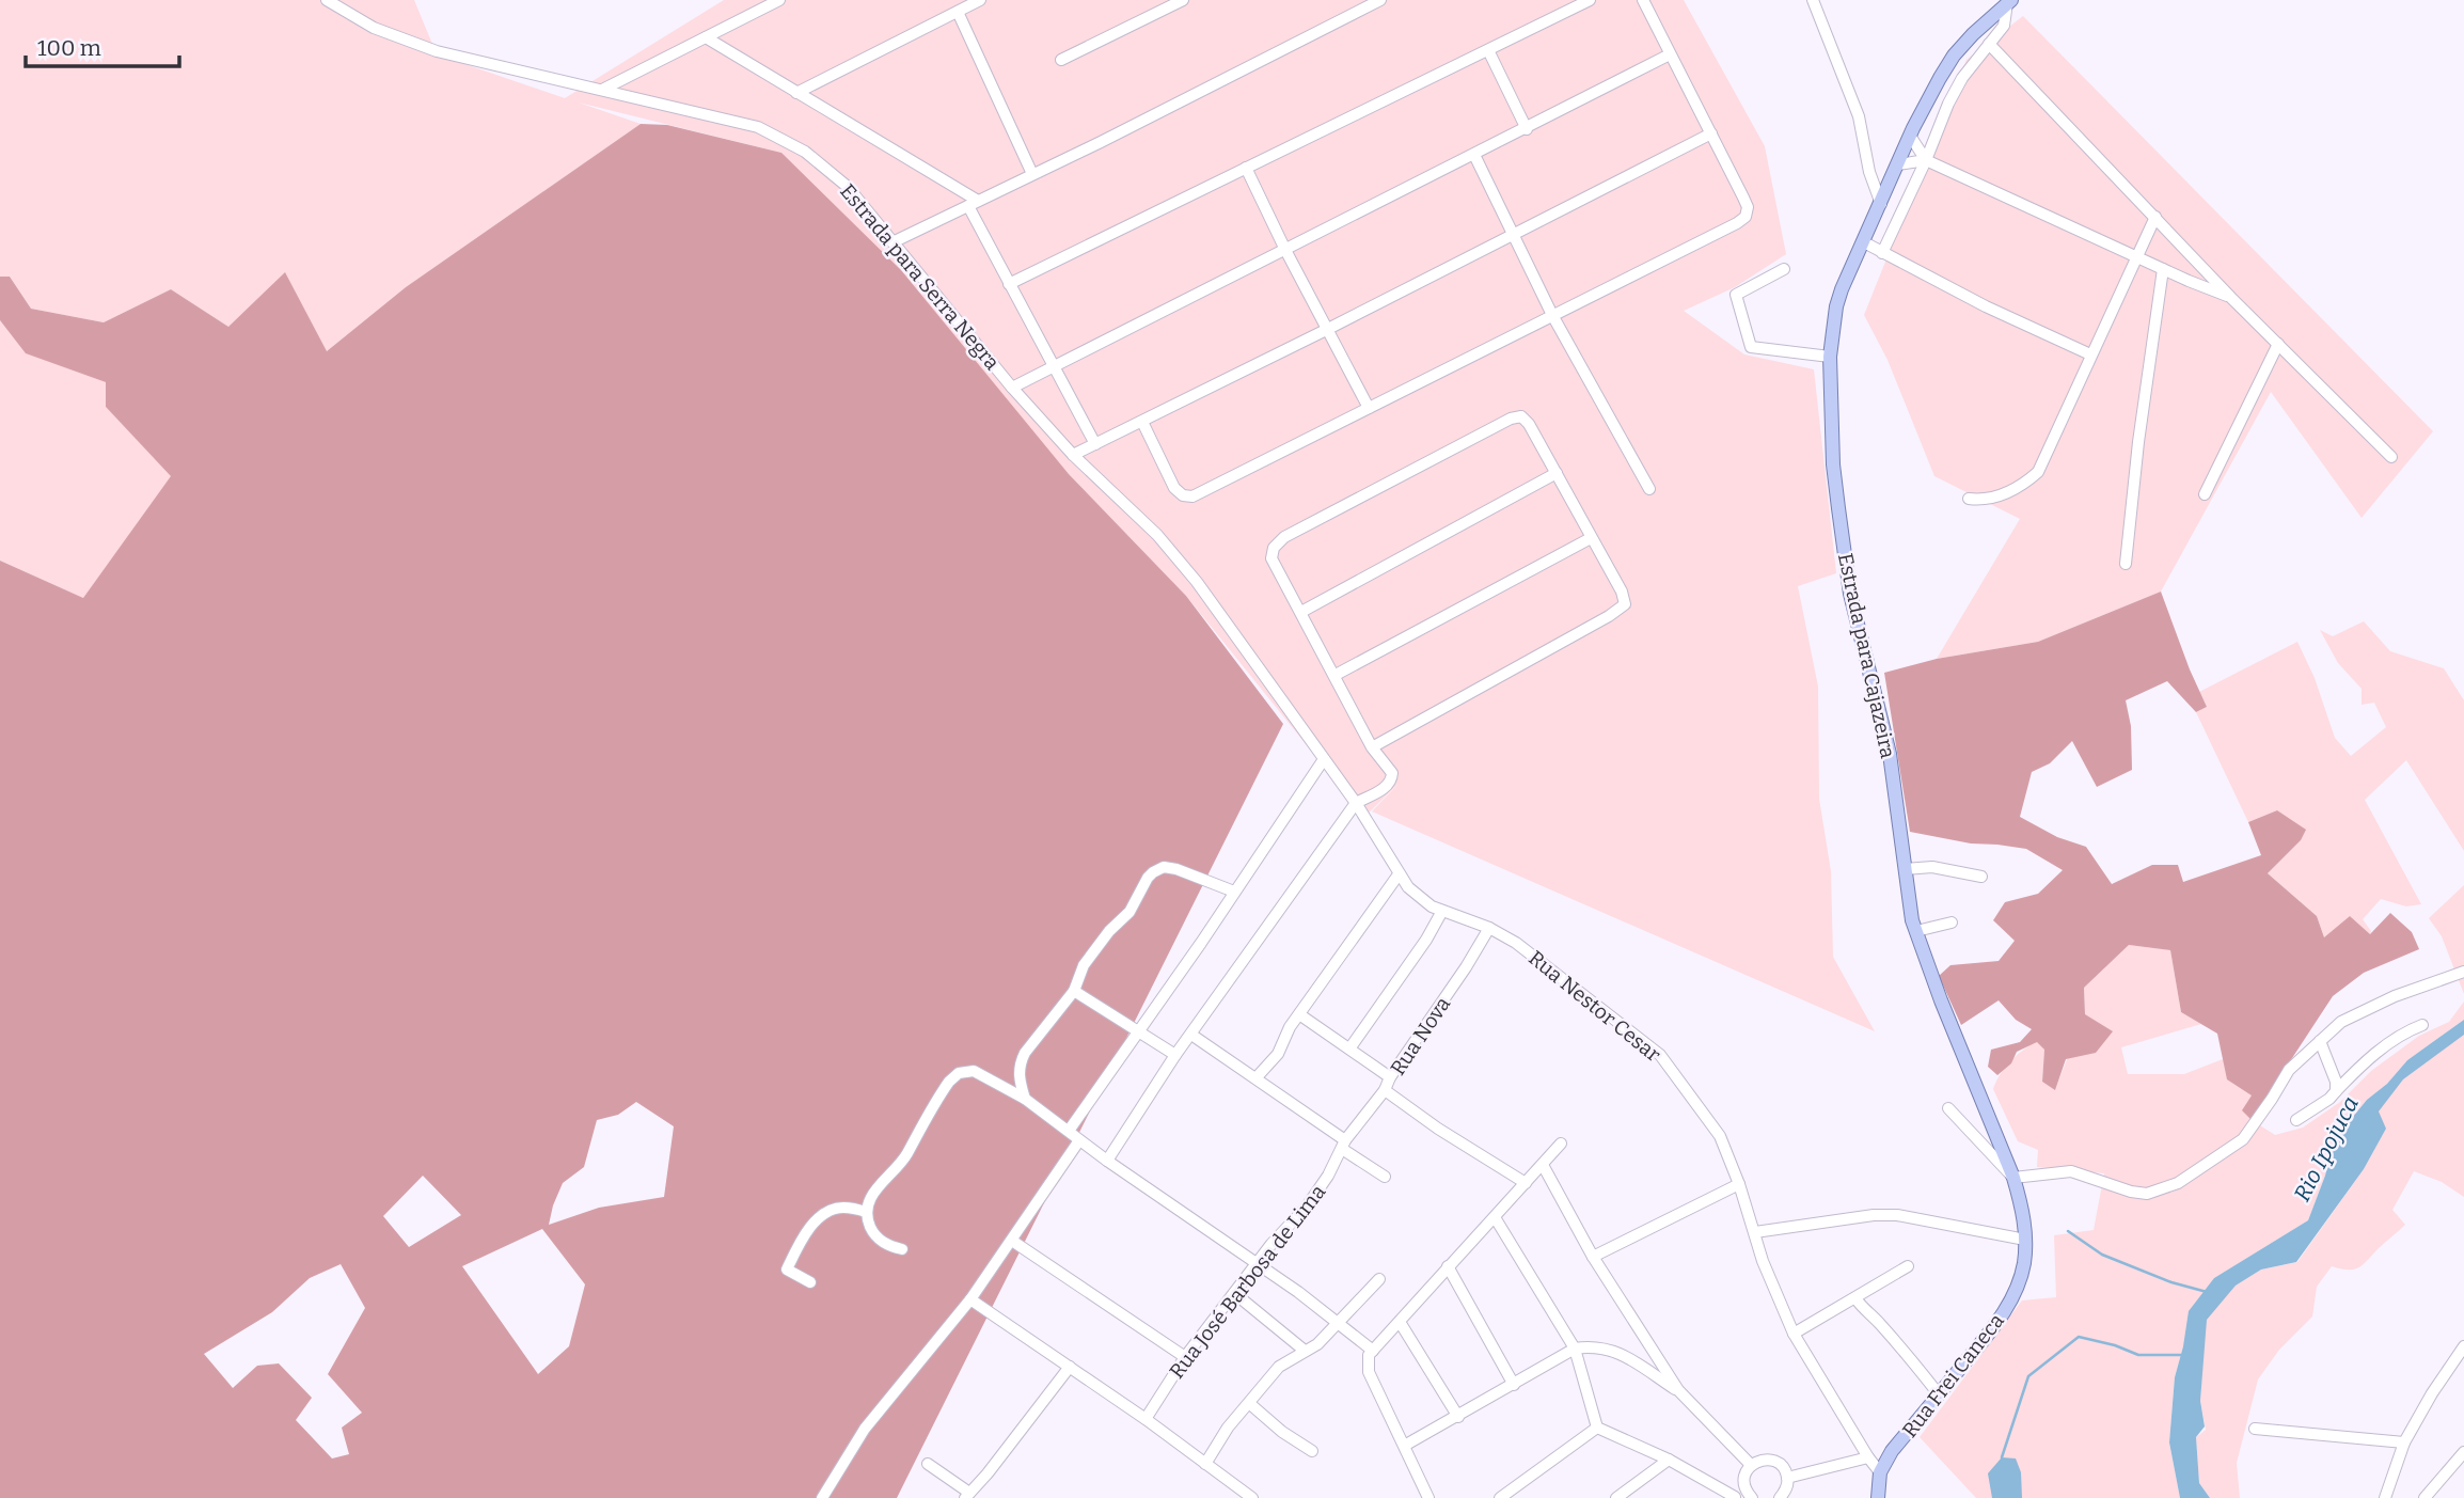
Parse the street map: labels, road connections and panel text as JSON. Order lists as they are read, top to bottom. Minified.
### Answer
{"streets":{"main road":["Estrada para Cajazeira","Rua Frei Caneca"],"street":["Estrada para Serra Negra","Rua Nestor Cesar","Rua Nova","Rua José Barbosa de Lima"]},"crossings":[["Estrada para Serra Negra","Rua Nestor Cesar"],["Estrada para Cajazeira","Rua Frei Caneca"],["Rua Nestor Cesar","Rua Nova"],["Rua Nestor Cesar","Rua Frei Caneca"],["Rua Nova","Rua José Barbosa de Lima"]],"water":["Rio Ipojuca"],"scale_bar":"100 m"}
